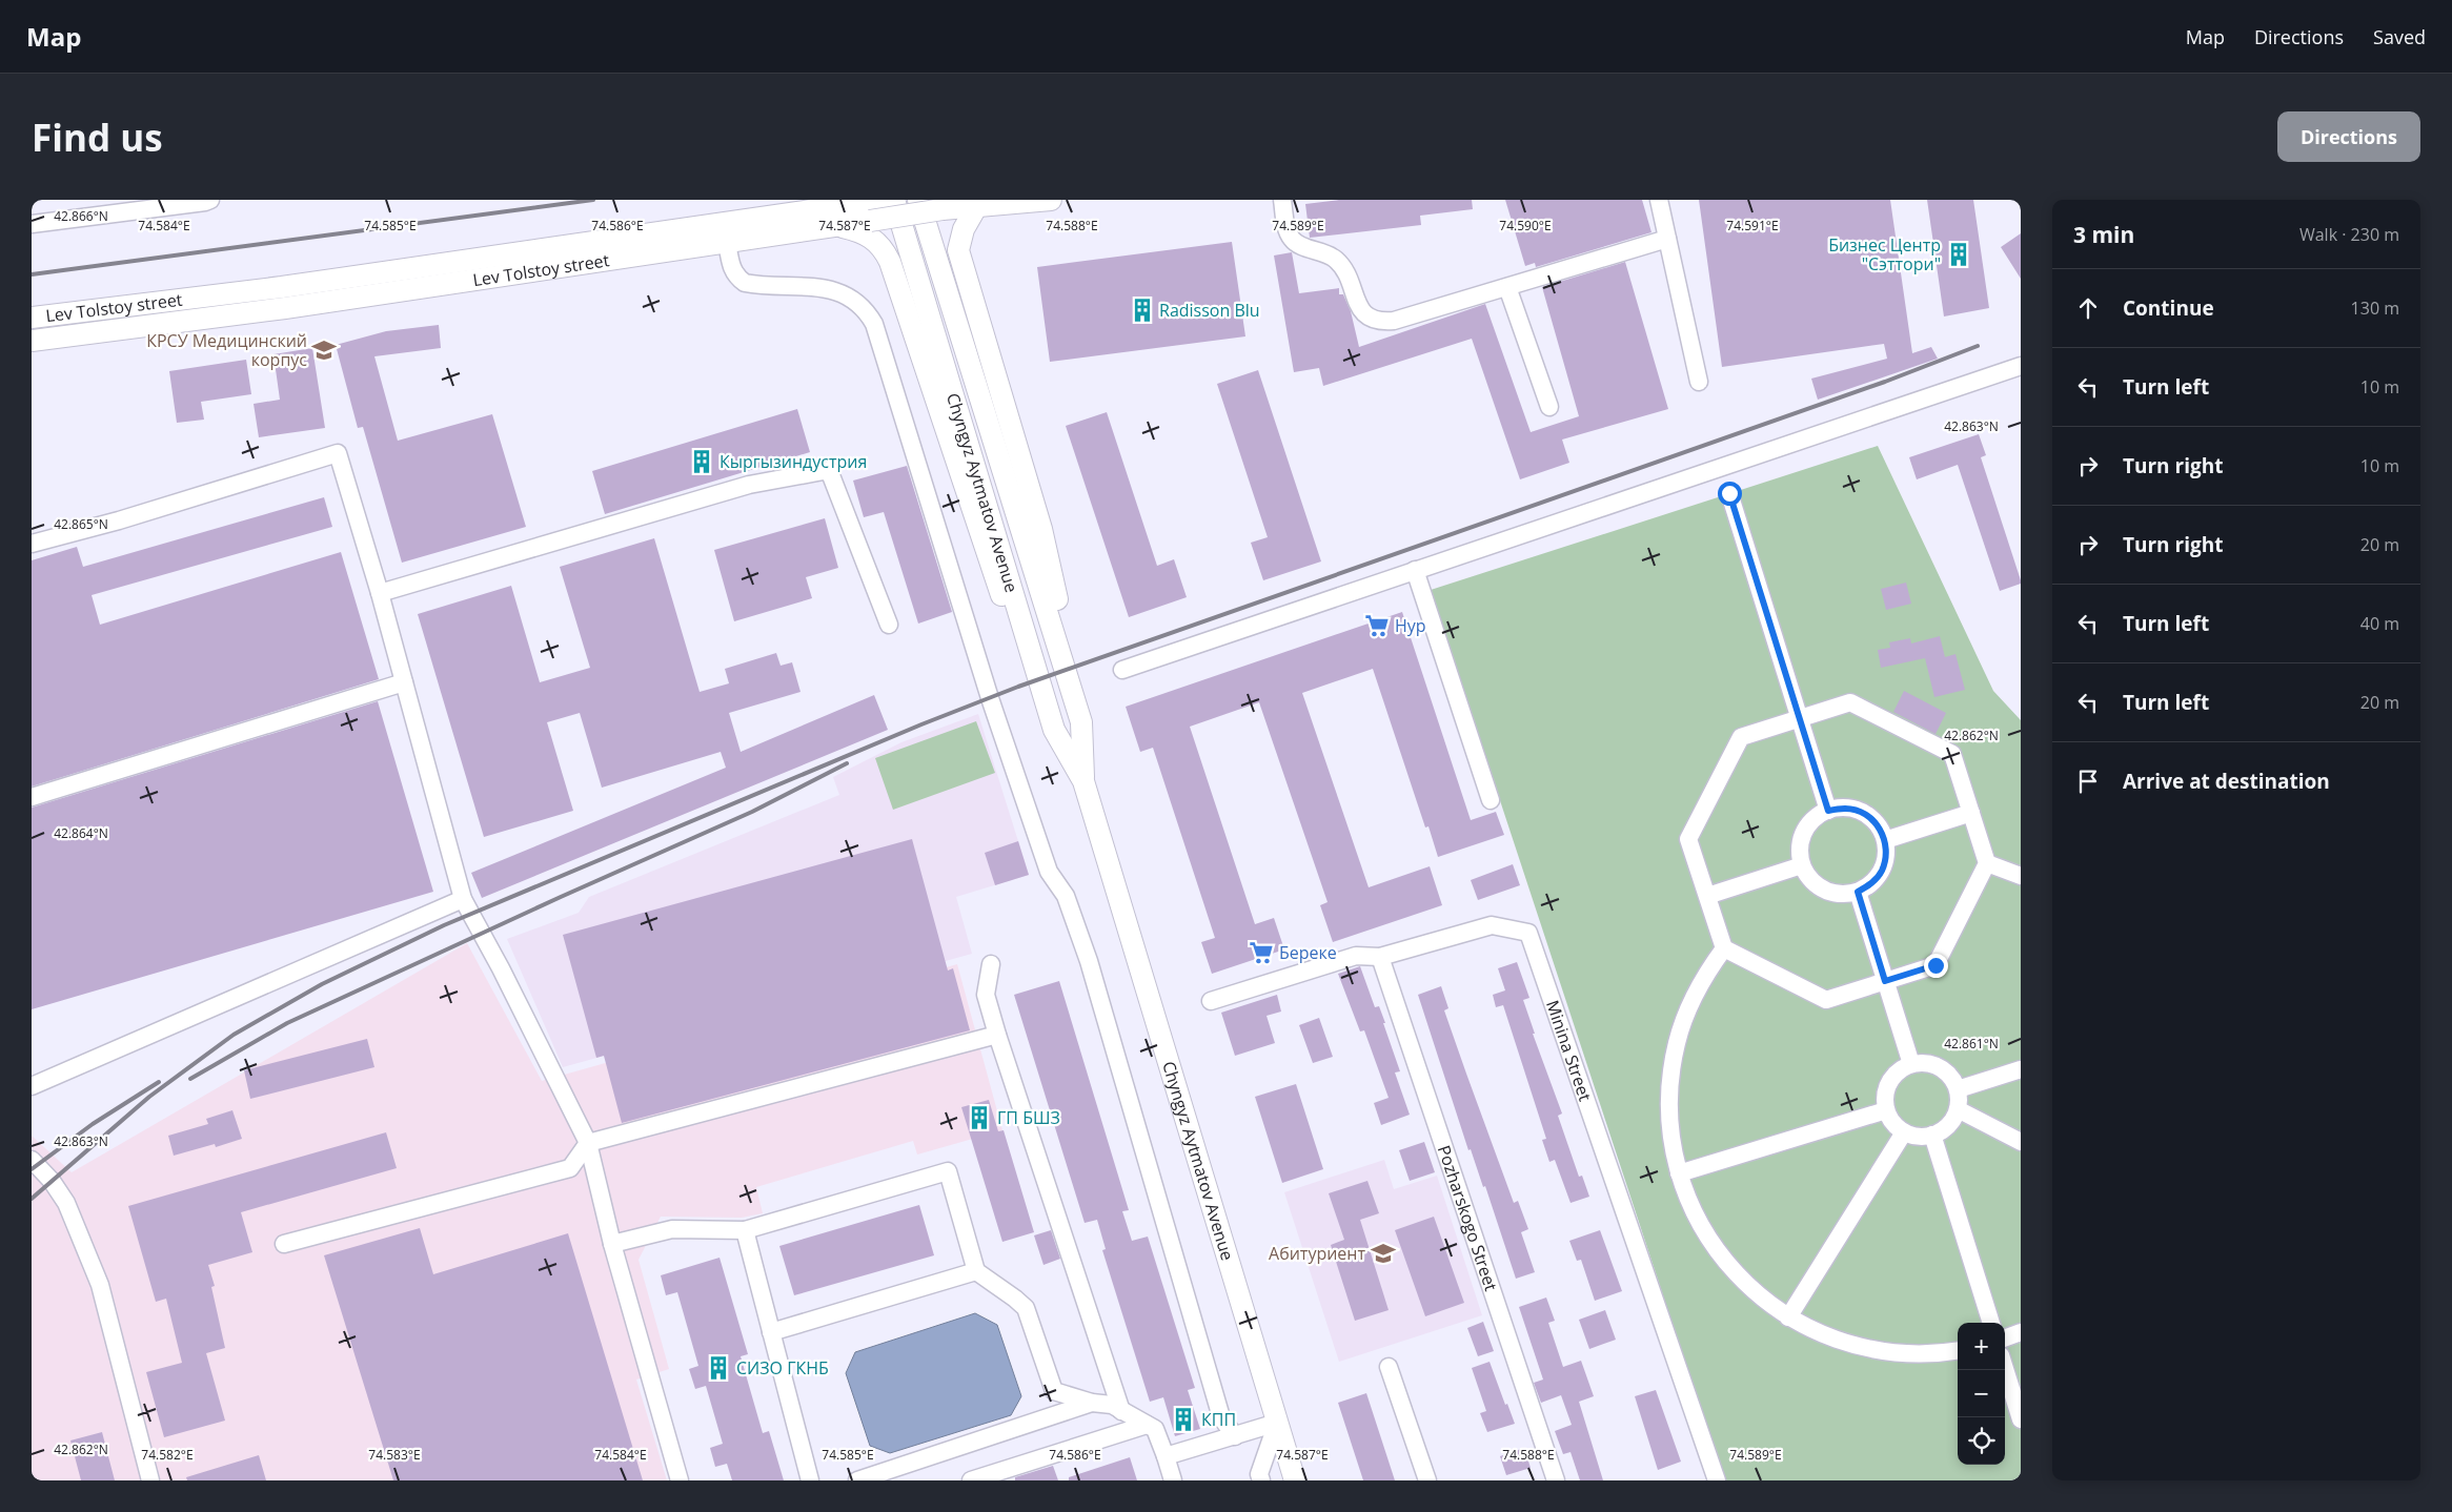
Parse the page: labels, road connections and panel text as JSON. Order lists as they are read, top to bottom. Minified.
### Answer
{"streets":{"main road":["Lev Tolstoy street","Chyngyz Aytmatov Avenue"],"street":["Minina Street","Pozharskogo Street"]},"crossings":[["Minina Street","Pozharskogo Street"]],"places":{"building":["Бизнес Центр \"Сэттори\"","Radisson Blu","Кыргызиндустрия","ГП БШЗ","СИЗО ГКНБ","КПП"],"school or university":["КРСУ Медицинский корпус","Абитуриент"],"supermarket":["Нур","Береке"]},"page":{"header":"Map","nav":["Map","Directions","Saved"],"buttons":"Directions","title":"Find us","heading":["3 min","Walk · 230 m"],"list":[["Continue","130 m"],["Turn left","10 m"],["Turn right","10 m"],["Turn right","20 m"],["Turn left","40 m"],["Turn left","20 m"],"Arrive at destination"],"map_buttons":["+","−"]},"coordinates":["42.866°N","74.584°E","74.585°E","74.586°E","74.587°E","74.588°E","74.589°E","74.590°E","74.591°E","42.863°N","42.865°N","42.862°N","42.864°N","42.861°N","74.582°E","74.583°E"]}
